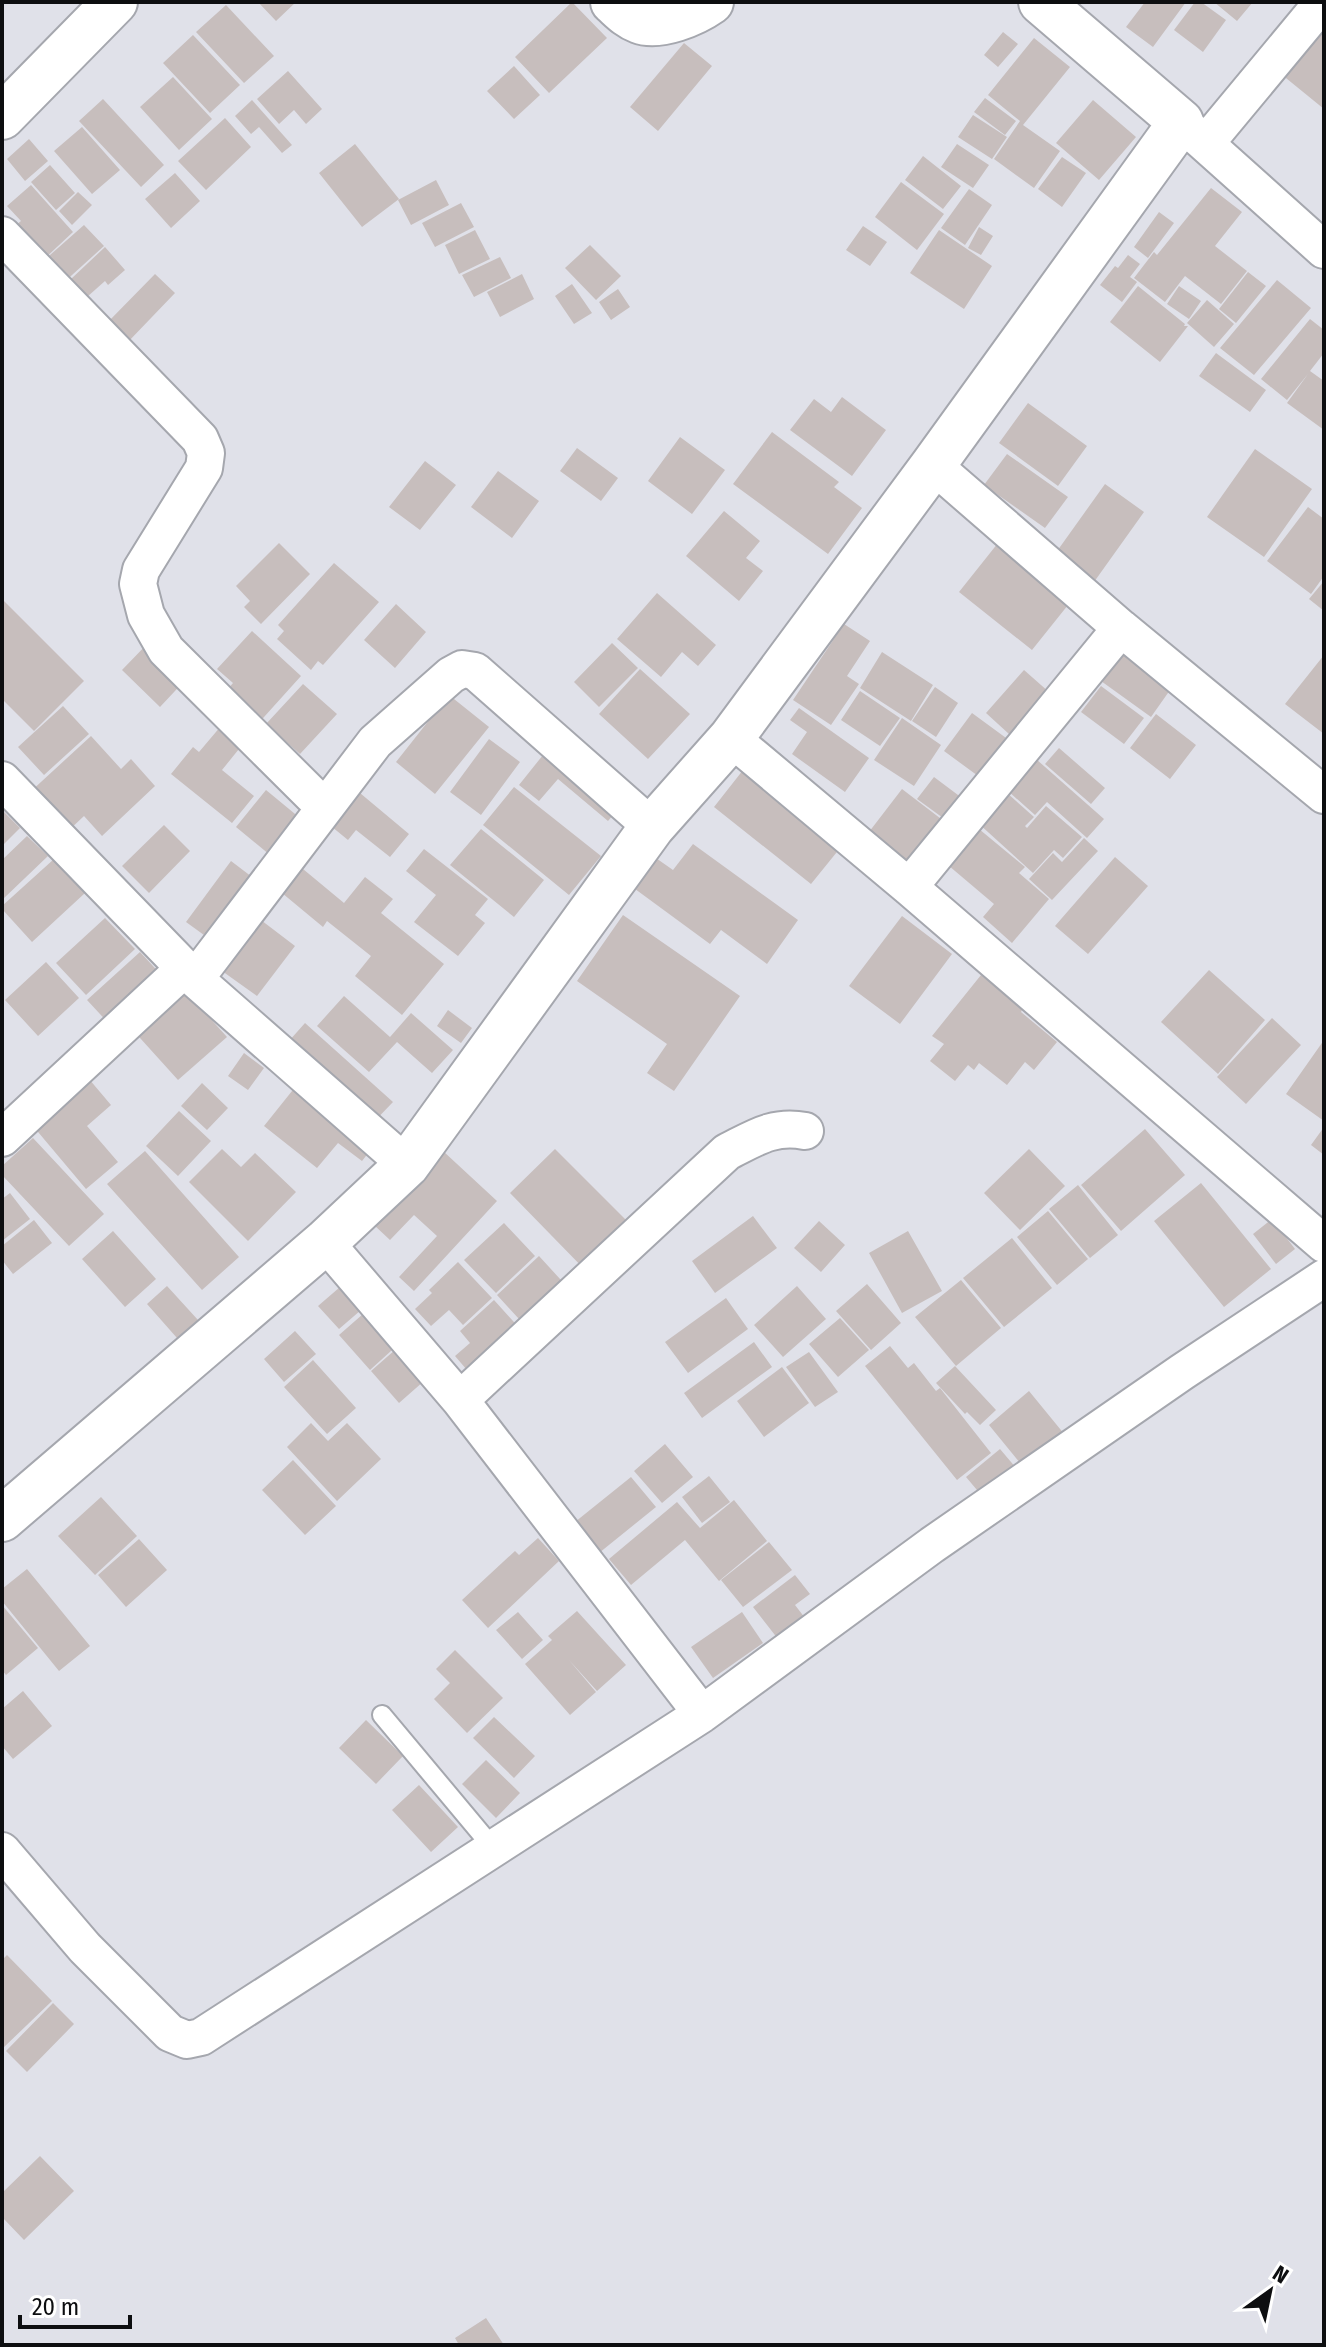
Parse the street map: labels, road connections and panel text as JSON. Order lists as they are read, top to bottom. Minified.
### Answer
{"scale_bar":"20 m","north":"top right"}
